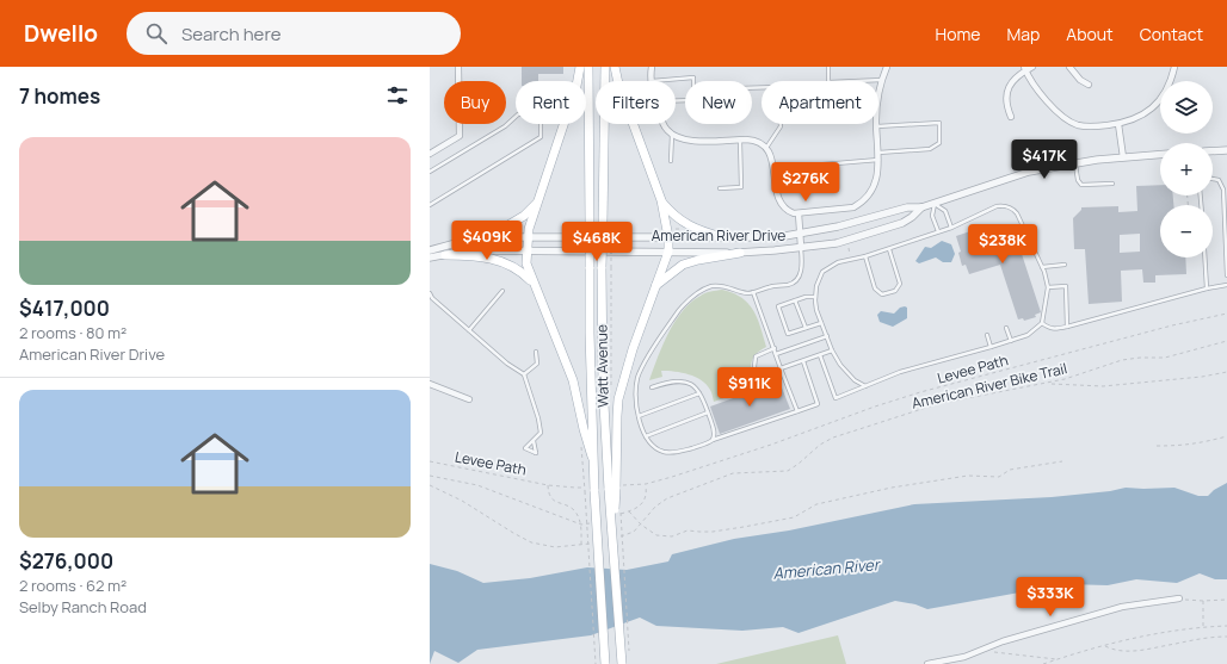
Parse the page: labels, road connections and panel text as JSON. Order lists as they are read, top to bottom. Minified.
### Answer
{"streets":{"main road":["Watt Avenue"],"street":["American River Drive"],"path":["Levee Path","American River Bike Trail"]},"crossings":[["Watt Avenue","Levee Path"],["Watt Avenue","American River Bike Trail"]],"water":["American River"],"page":{"header":"Dwello","search":"Search here","nav":["Home","Map","About","Contact"],"heading":"7 homes","map_buttons":["+","−"],"chip":["Buy","Rent","Filters","New","Apartment"],"list":[{"name":"$417,000","note":"2 rooms · 80 m² · American River Drive"},{"name":"$276,000","note":"2 rooms · 62 m² · Selby Ranch Road"}],"price":["$417K","$276K","$409K","$468K","$238K","$911K","$333K"]}}
